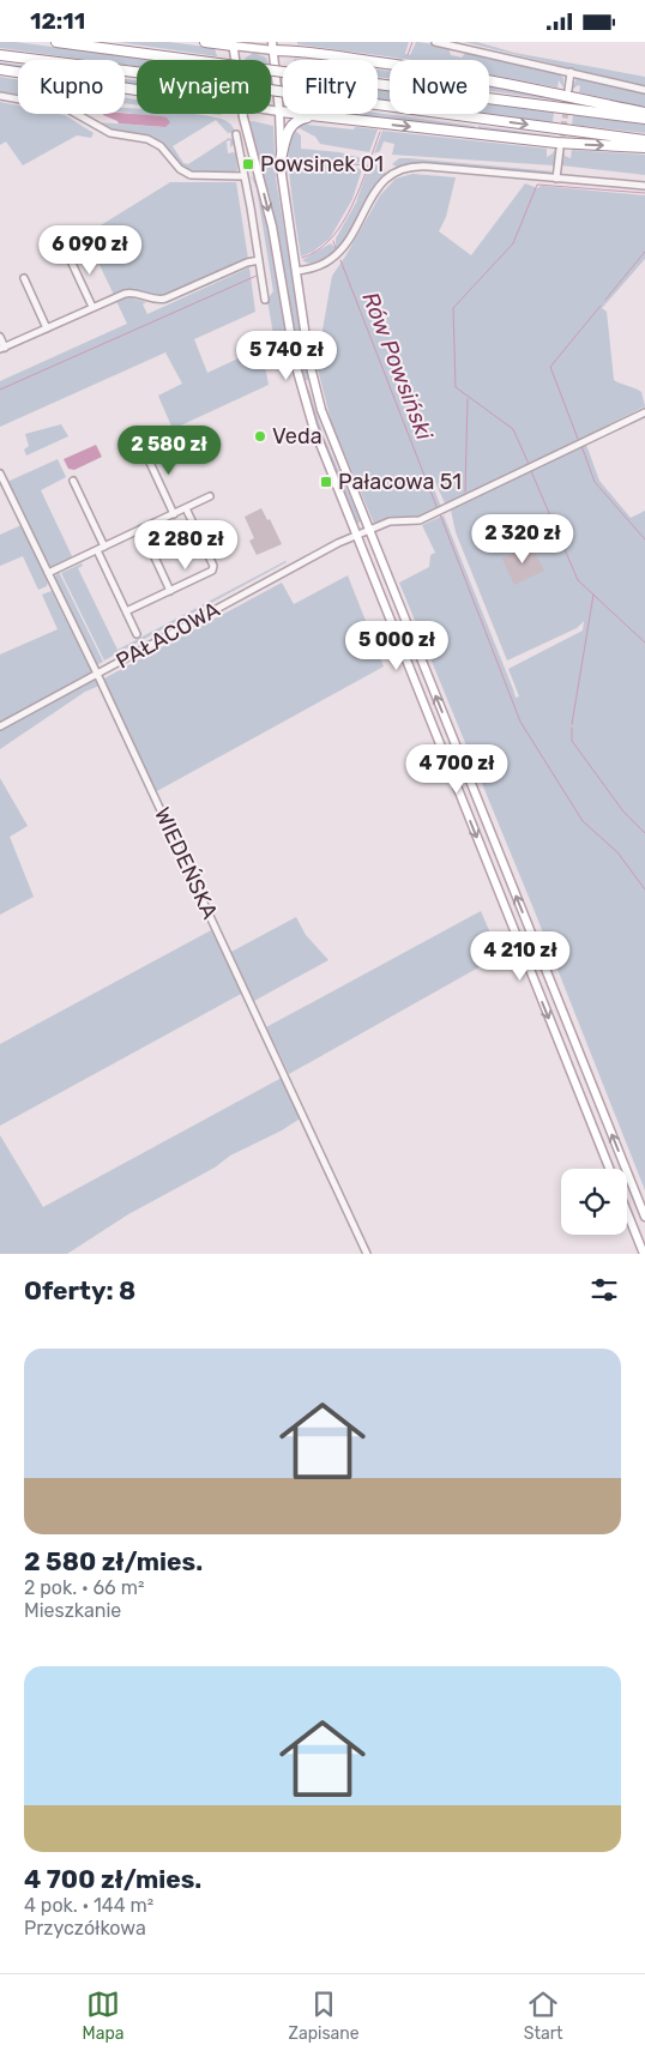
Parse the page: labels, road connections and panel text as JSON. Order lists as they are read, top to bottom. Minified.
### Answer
{"streets":{"street":["PAŁACOWA","WIEDEŃSKA"]},"crossings":[["PAŁACOWA","WIEDEŃSKA"]],"water":["Rów Powsiński"],"places":{"transit":["Powsinek 01","Pałacowa 51"],"other":["Veda"]},"page":{"status":"12:11","chip":["Kupno","Wynajem","Filtry","Nowe"],"price":["6 090 zł","5 740 zł","2 580 zł","2 320 zł","2 280 zł","5 000 zł","4 700 zł","4 210 zł"],"heading":"Oferty: 8","list":[{"name":"2 580 zł/mies.","note":"2 pok. · 66 m² · Mieszkanie"},{"name":"4 700 zł/mies.","note":"4 pok. · 144 m² · Przyczółkowa"}],"tabs":["Mapa","Zapisane","Start"]}}
